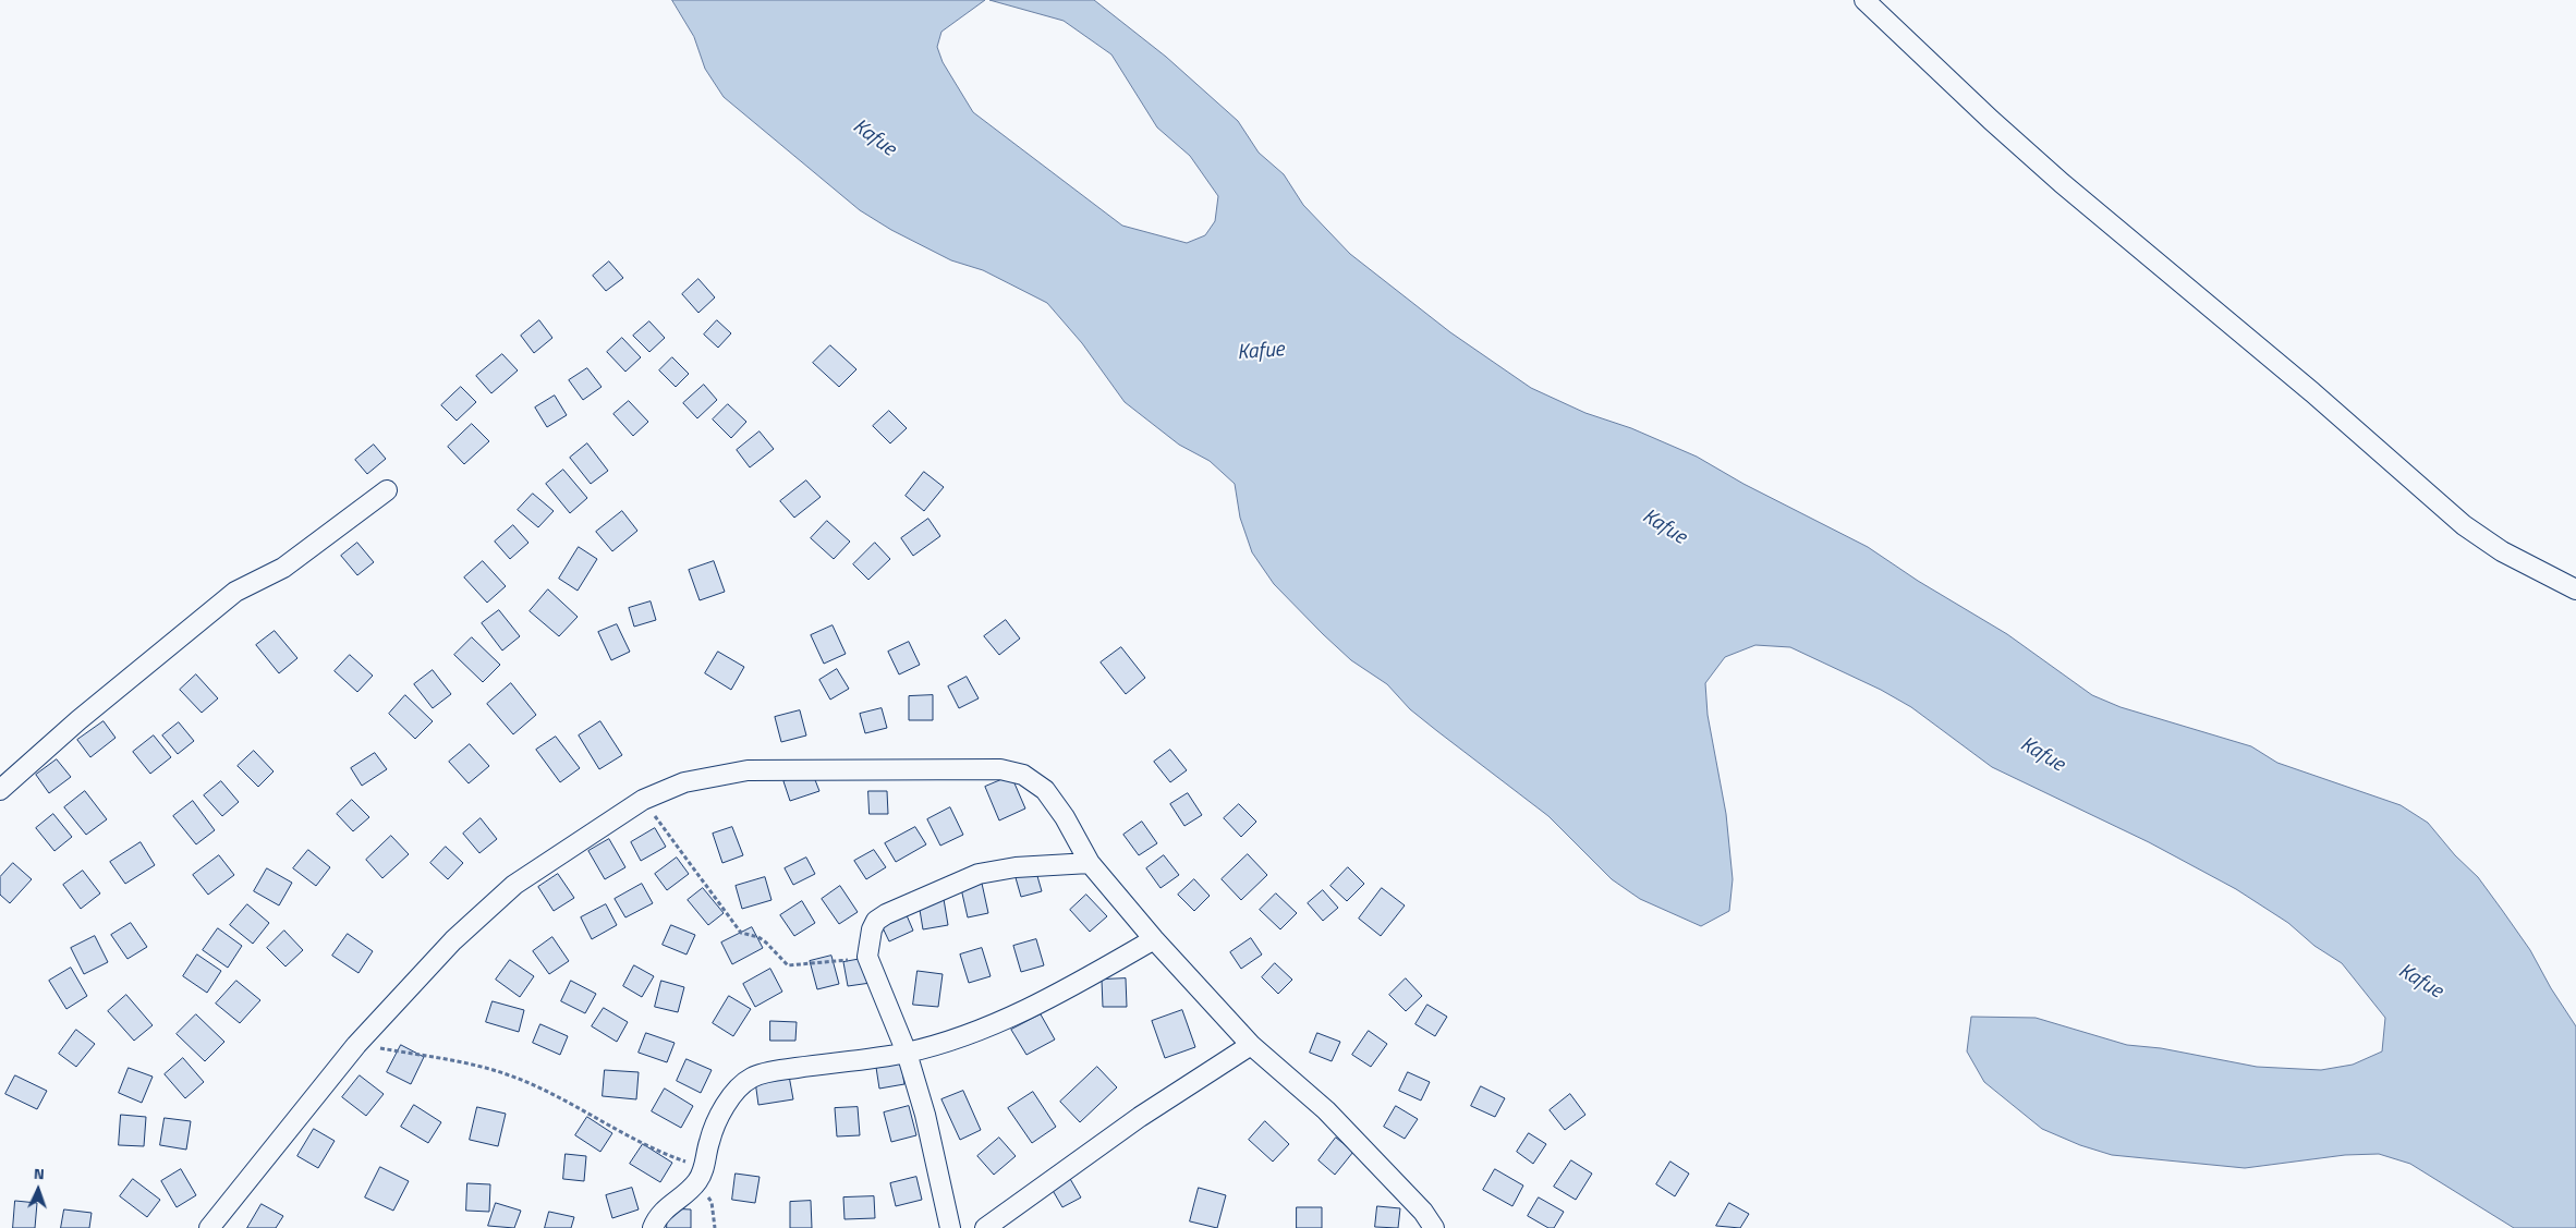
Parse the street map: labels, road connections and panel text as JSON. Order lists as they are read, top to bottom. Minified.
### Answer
{"water":["Kafue"],"north":"top"}
